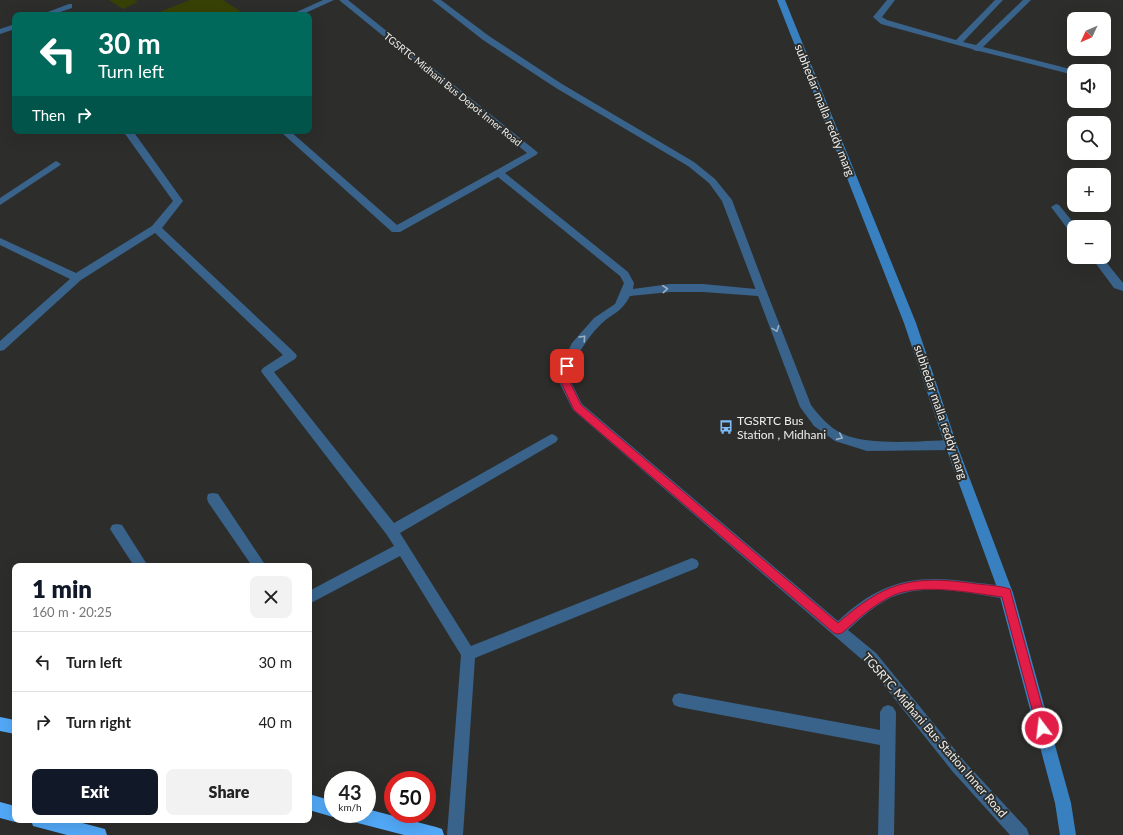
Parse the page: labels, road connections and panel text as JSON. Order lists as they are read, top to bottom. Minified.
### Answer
{"streets":{"main road":["subhedar malla reddy marg"],"street":["TGSRTC Midhani Bus Depot Inner Road","TGSRTC Midhani Bus Station Inner Road"]},"one_way":["TGSRTC Midhani Bus Station Inner Road"],"places":{"bus stop":["TGSRTC Bus Station , Midhani"]},"north":"bottom left","page":{"map_buttons":["+","−"],"turn":["30 m","Turn left"],"then":"Then","heading":["1 min","160 m · 20:25"],"list":[{"name":"Turn left","value":"30 m"},{"name":"Turn right","value":"40 m"}],"buttons":["Exit","Share"],"speed":"43 km/h","limit":"50"}}
